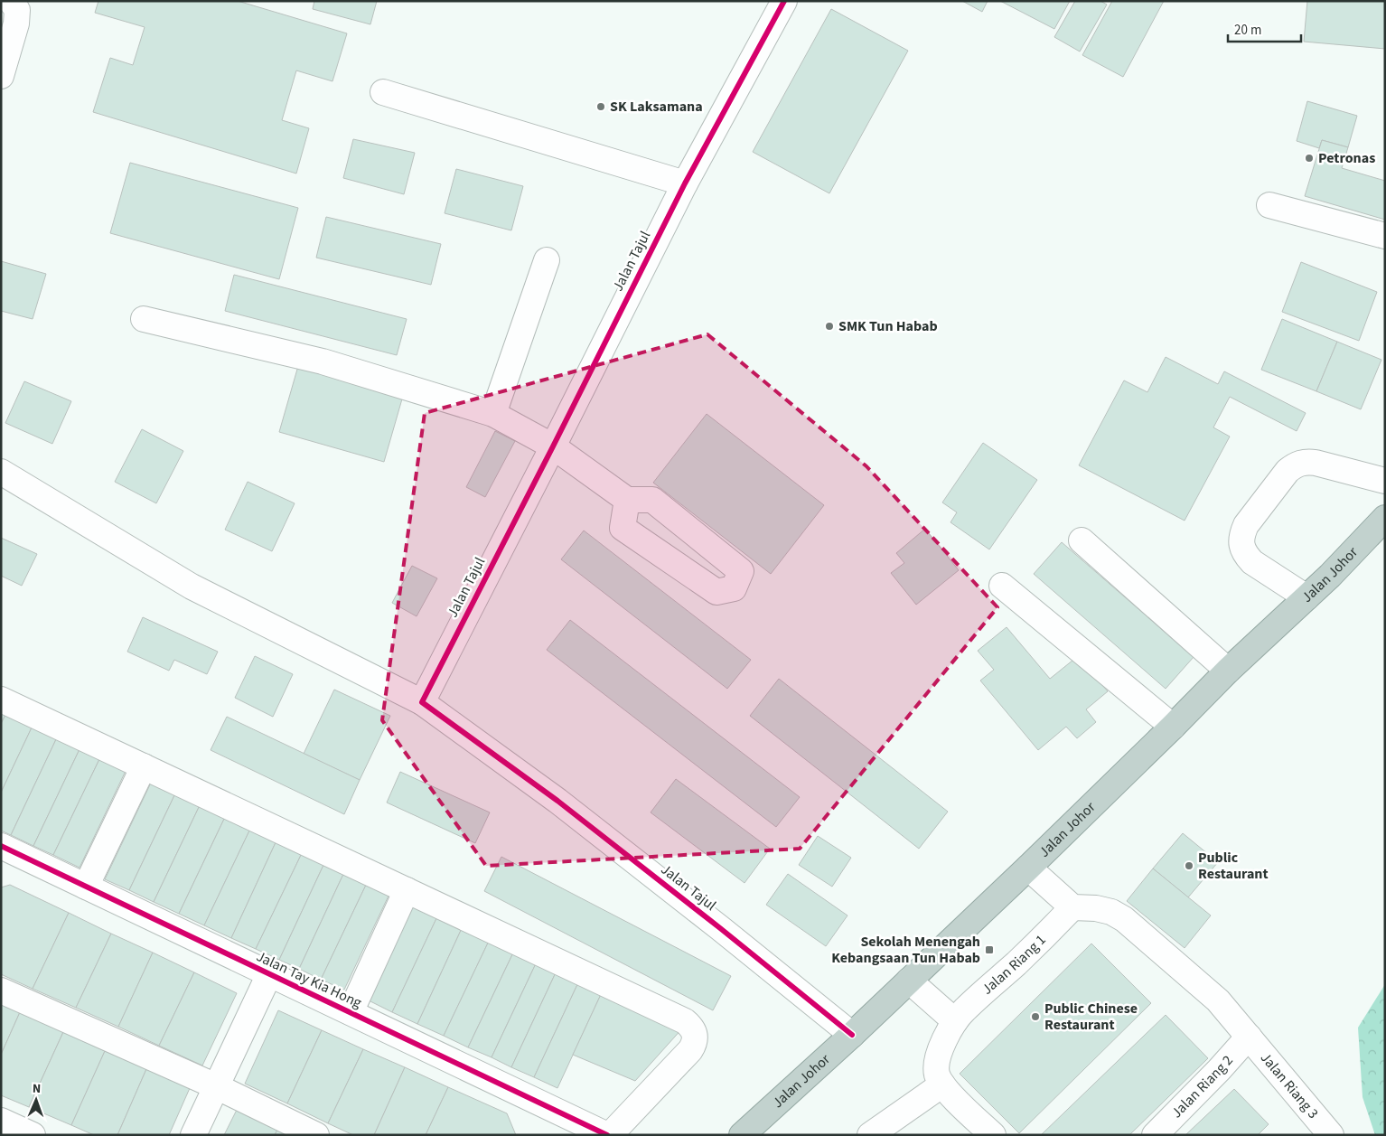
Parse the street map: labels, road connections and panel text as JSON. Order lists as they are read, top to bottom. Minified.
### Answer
{"streets":{"highway":["Jalan Johor"],"street":["Jalan Tajul","Jalan Riang 1","Jalan Tay Kia Hong","Jalan Riang 2","Jalan Riang 3"]},"crossings":[["Jalan Tajul","Jalan Johor"],["Jalan Riang 1","Jalan Riang 3"],["Jalan Riang 2","Jalan Riang 3"]],"places":{"other":["SK Laksamana","Petronas","SMK Tun Habab","Public Restaurant","Public Chinese Restaurant"],"transit":["Sekolah Menengah Kebangsaan Tun Habab"]},"scale_bar":"20 m","north":"top"}
